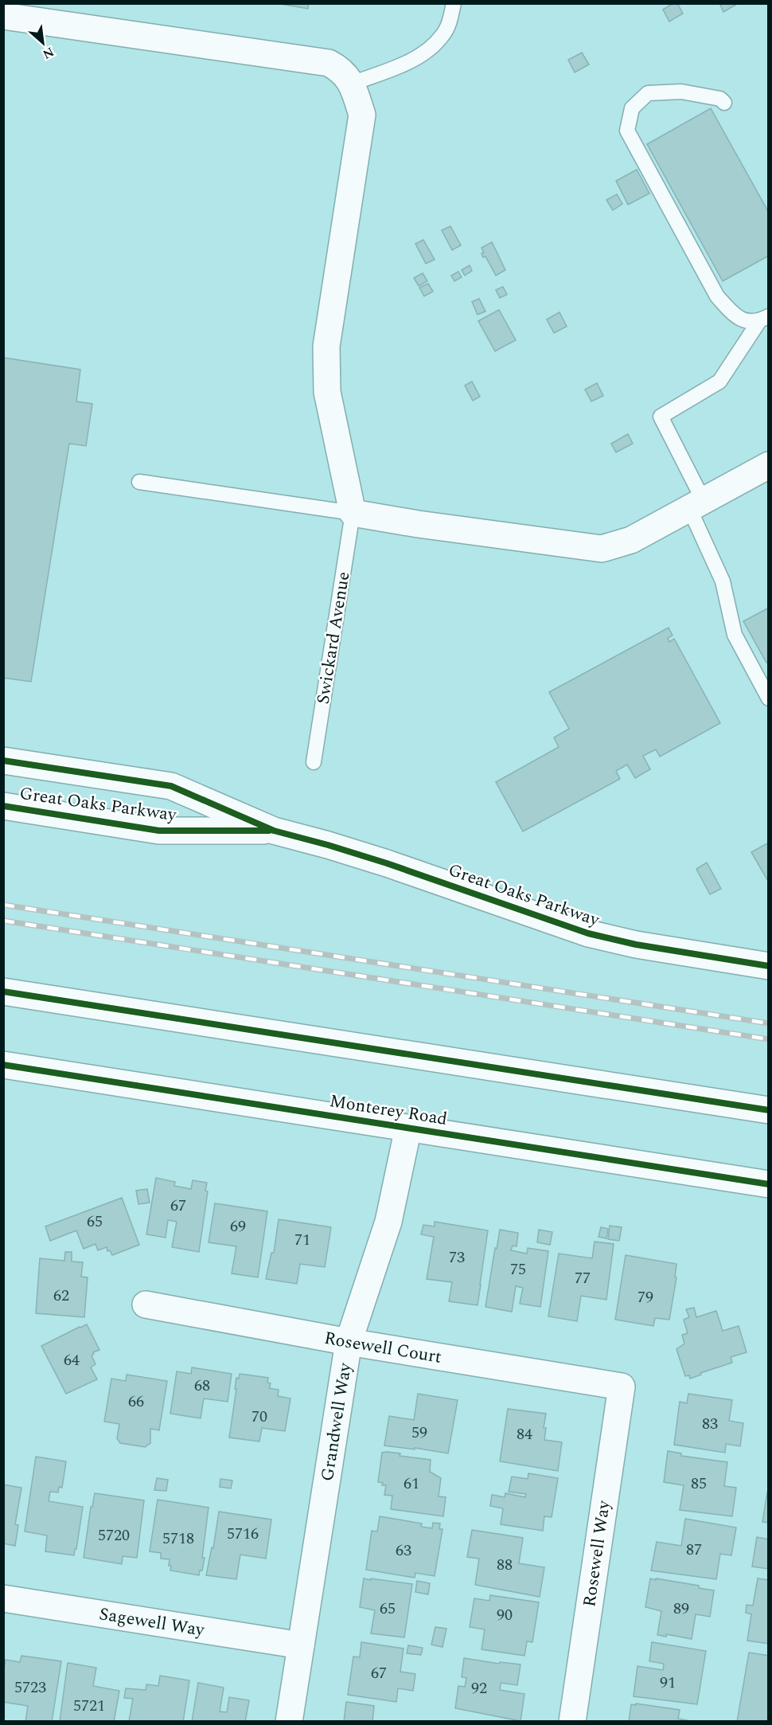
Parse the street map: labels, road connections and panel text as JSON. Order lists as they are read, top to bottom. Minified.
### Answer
{"streets":{"street":["Great Oaks Parkway","Monterey Road","Rosewell Court","Grandwell Way","Rosewell Way","Sagewell Way"],"lane":["Swickard Avenue"]},"crossings":[["Monterey Road","Grandwell Way"],["Rosewell Court","Grandwell Way"],["Rosewell Court","Rosewell Way"],["Grandwell Way","Sagewell Way"]],"house_numbers":["67","65","69","71","73","75","77","62","79","64","68","66","70","83","59","84","61","85","5716","5720","5718","87","63","88","65","89","90","67","91","5723","92","5721"],"north":"bottom right"}
